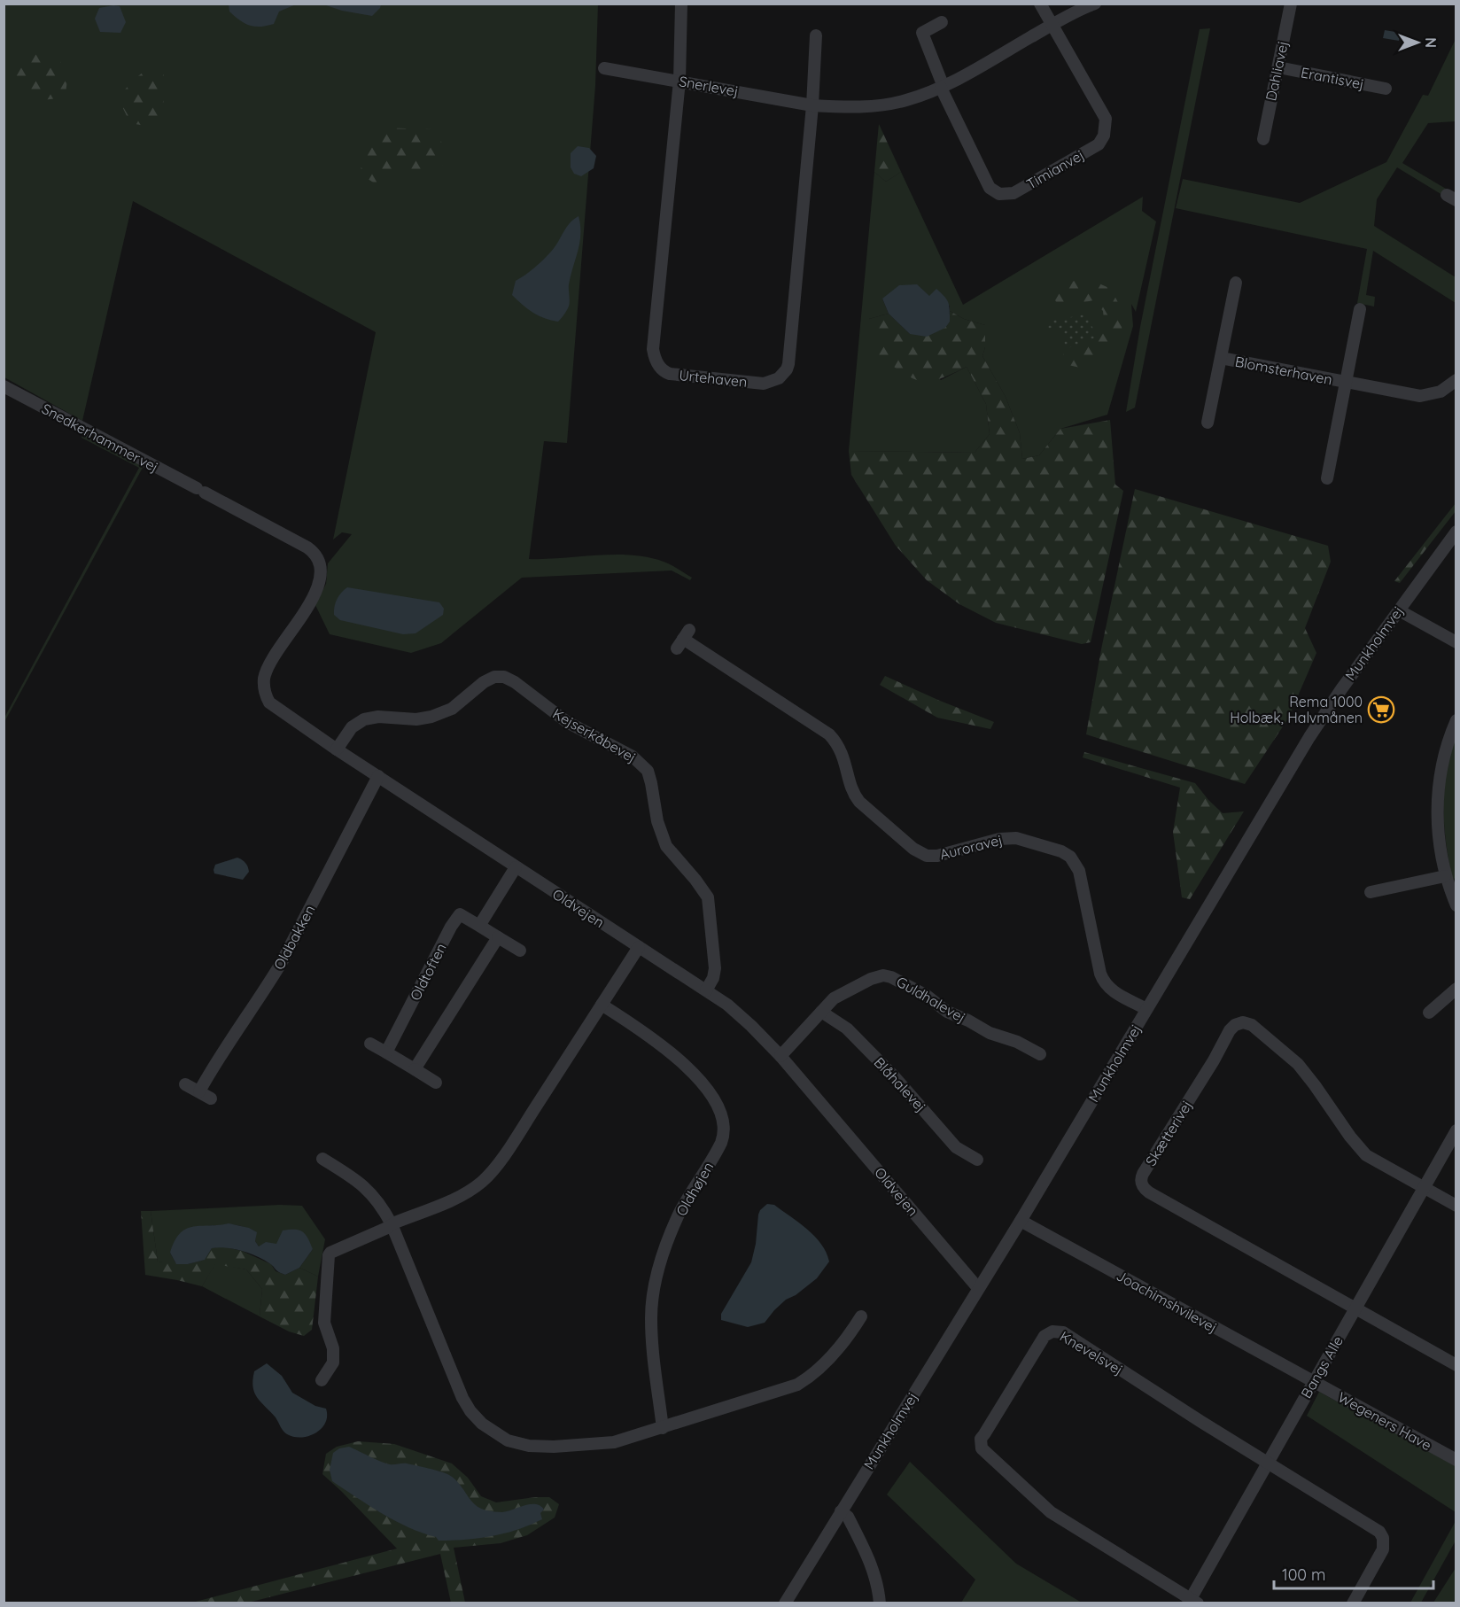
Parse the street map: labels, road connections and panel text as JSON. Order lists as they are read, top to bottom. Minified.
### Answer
{"streets":{"street":["Dahliavej","Erantisvej","Snerlevej","Timianvej","Blomsterhaven","Urtehaven","Snedkerhammervej","Munkholmvej","Kejserkåbevej","Auroravej","Oldvejen","Oldbakken","Oldtoften","Guldhalevej","Blåhalevej","Skætterivej","Oldhøjen","Joachimshvilevej","Knevelsvej","Bangs Alle","Wegeners Have"]},"crossings":[["Dahliavej","Erantisvej"],["Snerlevej","Timianvej"],["Snerlevej","Urtehaven"],["Snedkerhammervej","Oldvejen"],["Munkholmvej","Auroravej"],["Munkholmvej","Oldvejen"],["Munkholmvej","Joachimshvilevej"],["Kejserkåbevej","Oldvejen"],["Oldvejen","Oldbakken"],["Oldvejen","Guldhalevej"],["Guldhalevej","Blåhalevej"],["Skætterivej","Bangs Alle"],["Joachimshvilevej","Bangs Alle"],["Joachimshvilevej","Wegeners Have"],["Knevelsvej","Bangs Alle"],["Bangs Alle","Wegeners Have"]],"places":{"supermarket":["Rema 1000 Holbæk, Halvmånen"]},"scale_bar":"100 m","north":"right"}
